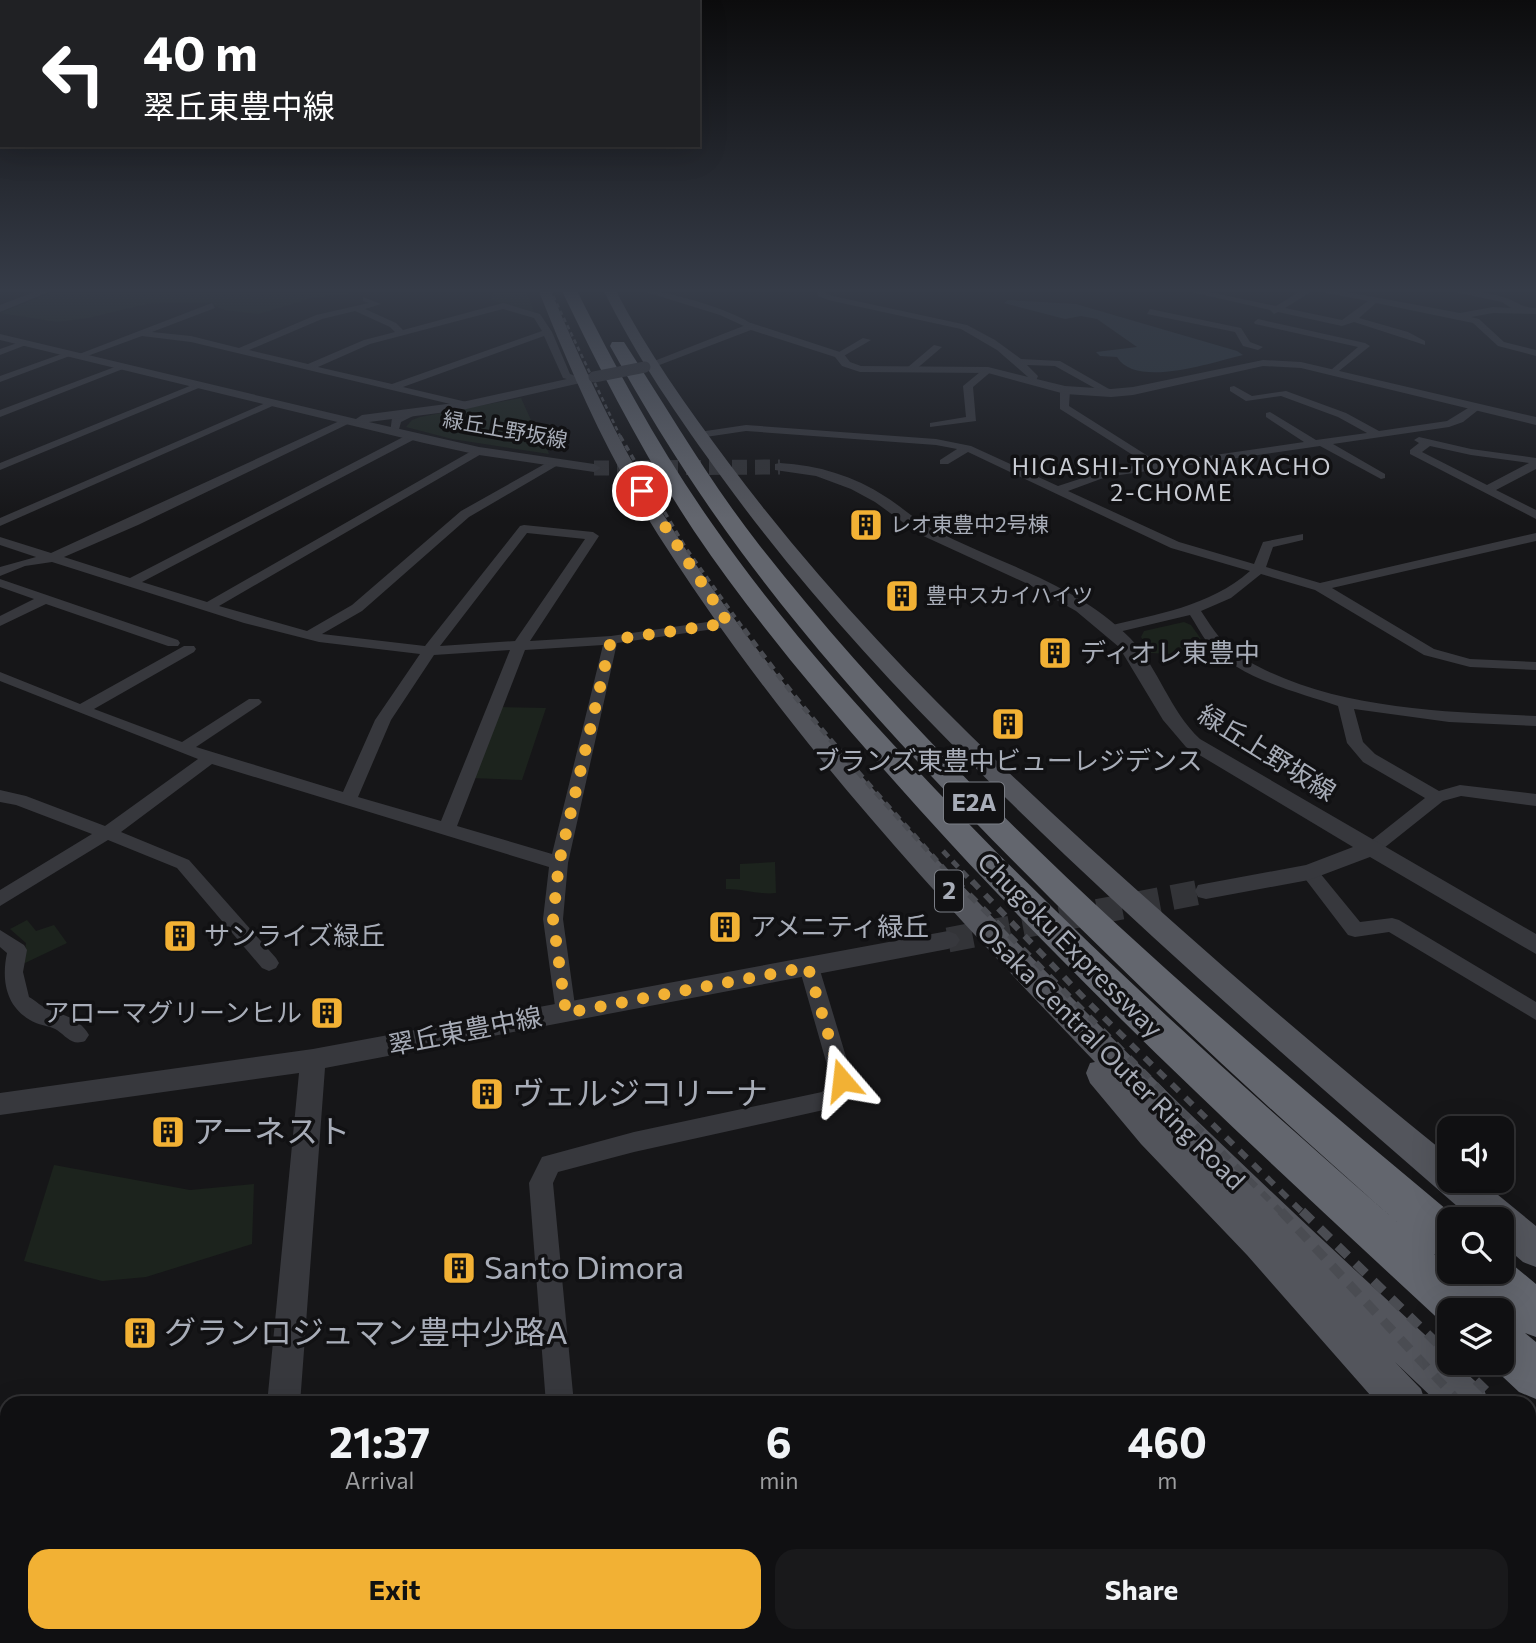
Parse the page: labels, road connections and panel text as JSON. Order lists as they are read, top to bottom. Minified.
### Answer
{"streets":{"highway":["E2A","Chugoku Expressway"],"main road":["2","Osaka Central Outer Ring Road"],"street":["緑丘上野坂線","翠丘東豊中線"]},"districts":["HIGASHI-TOYONAKACHO 2-CHOME"],"places":{"building":["レオ東豊中2号棟","豊中スカイハイツ","ディオレ東豊中","ブランズ東豊中ビューレジデンス","アメニティ緑丘","サンライズ緑丘","アローマグリーンヒル","ヴェルジコリーナ","アーネスト","Santo Dimora","グランロジュマン豊中少路A"]},"page":{"turn":["40 m","翠丘東豊中線"],"eta":["21:37","Arrival","6","min","460","m"],"buttons":["Exit","Share"]}}
